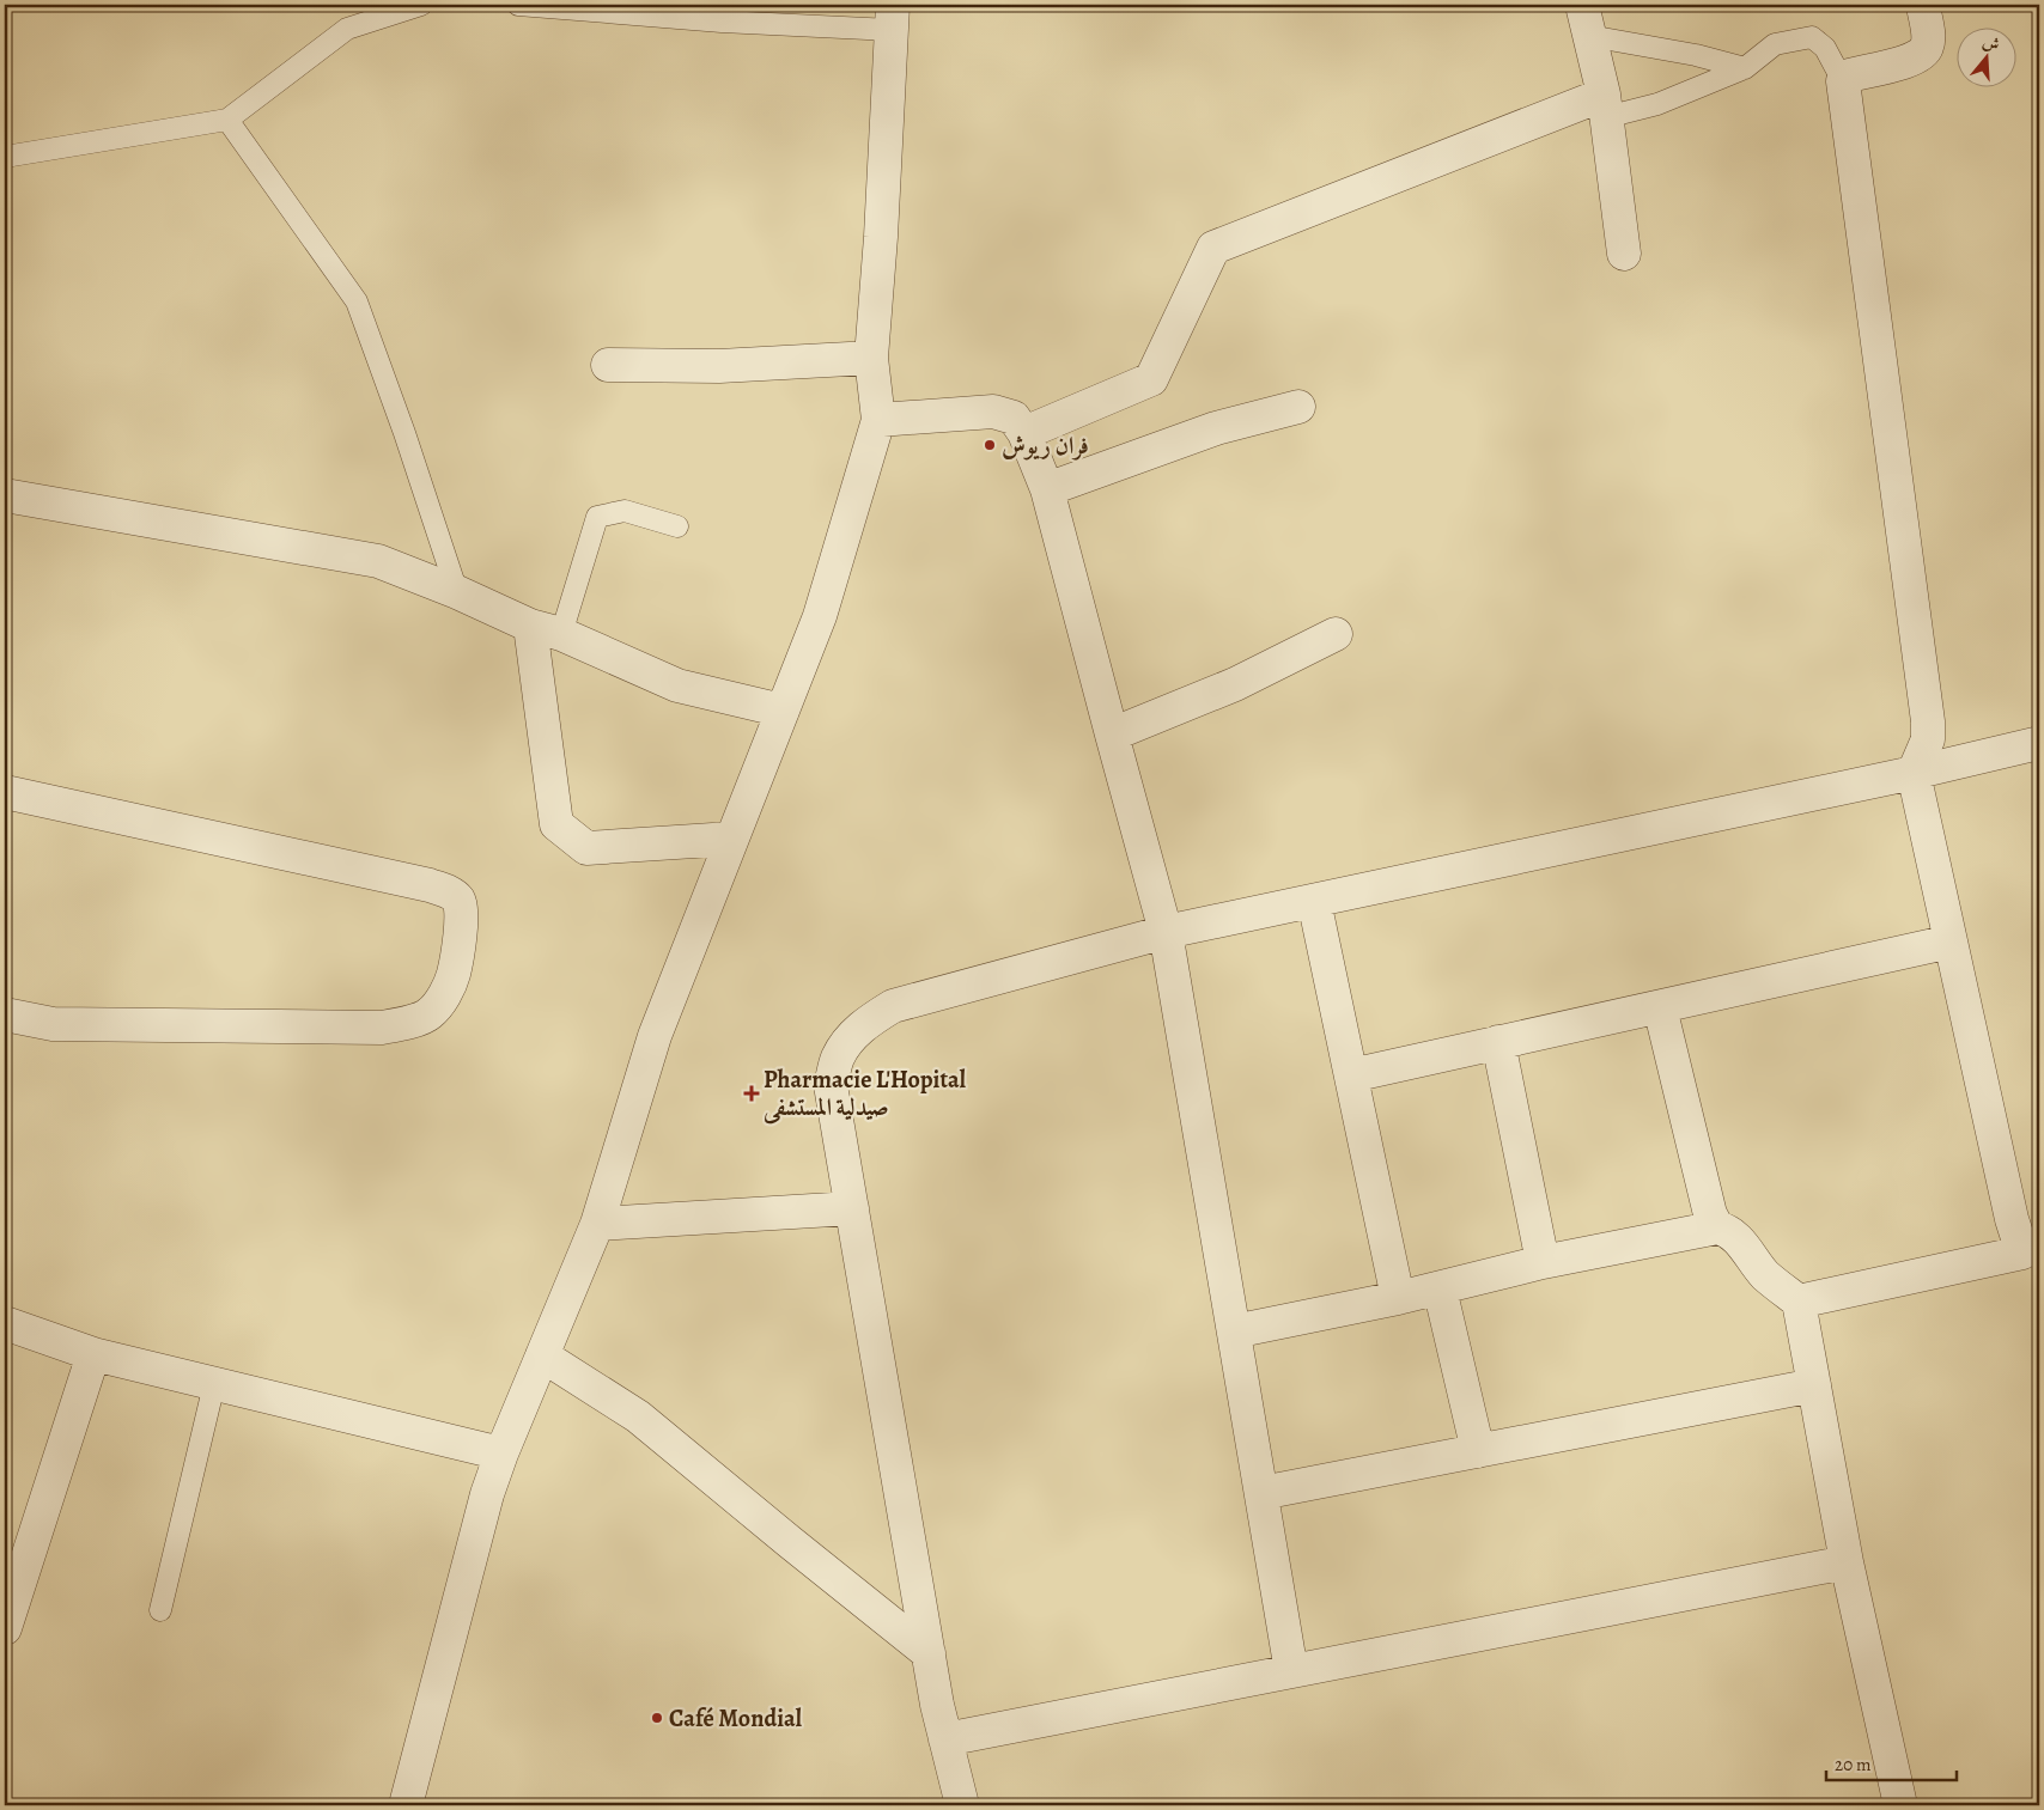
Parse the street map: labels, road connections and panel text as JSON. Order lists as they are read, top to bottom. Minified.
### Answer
{"places":{"other":["فران ريوش","Café Mondial"],"health":["Pharmacie L'Hopital صيدلية المستشفى"]},"scale_bar":"20 m","north":"top"}
